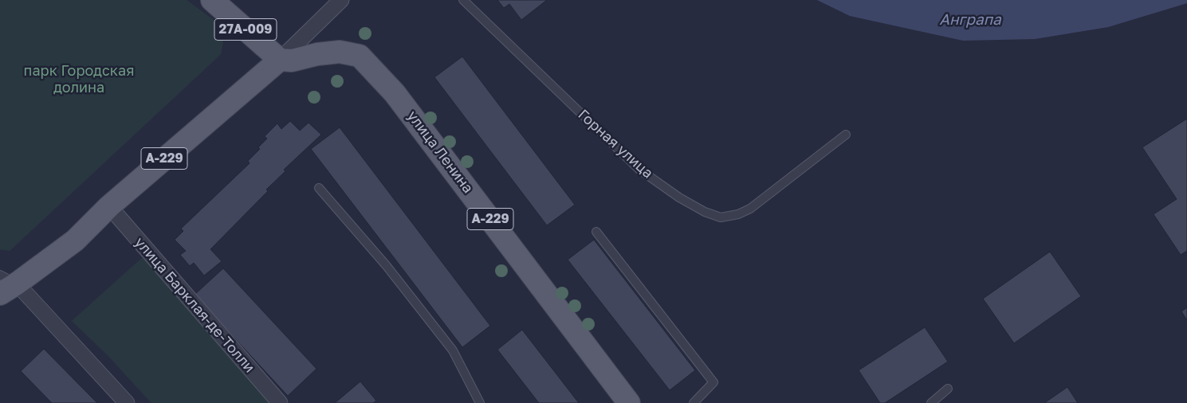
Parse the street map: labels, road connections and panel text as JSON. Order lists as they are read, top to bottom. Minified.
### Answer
{"streets":{"main road":["27А-009","улица Ленина","А-229"],"street":["улица Барклая-де-Толли"],"lane":["Горная улица"]},"crossings":[["27А-009","улица Ленина"],["27А-009","А-229"],["улица Ленина","А-229"],["А-229","улица Барклая-де-Толли"]],"water":["Анграпа"],"parks":["парк Городская долина"]}
